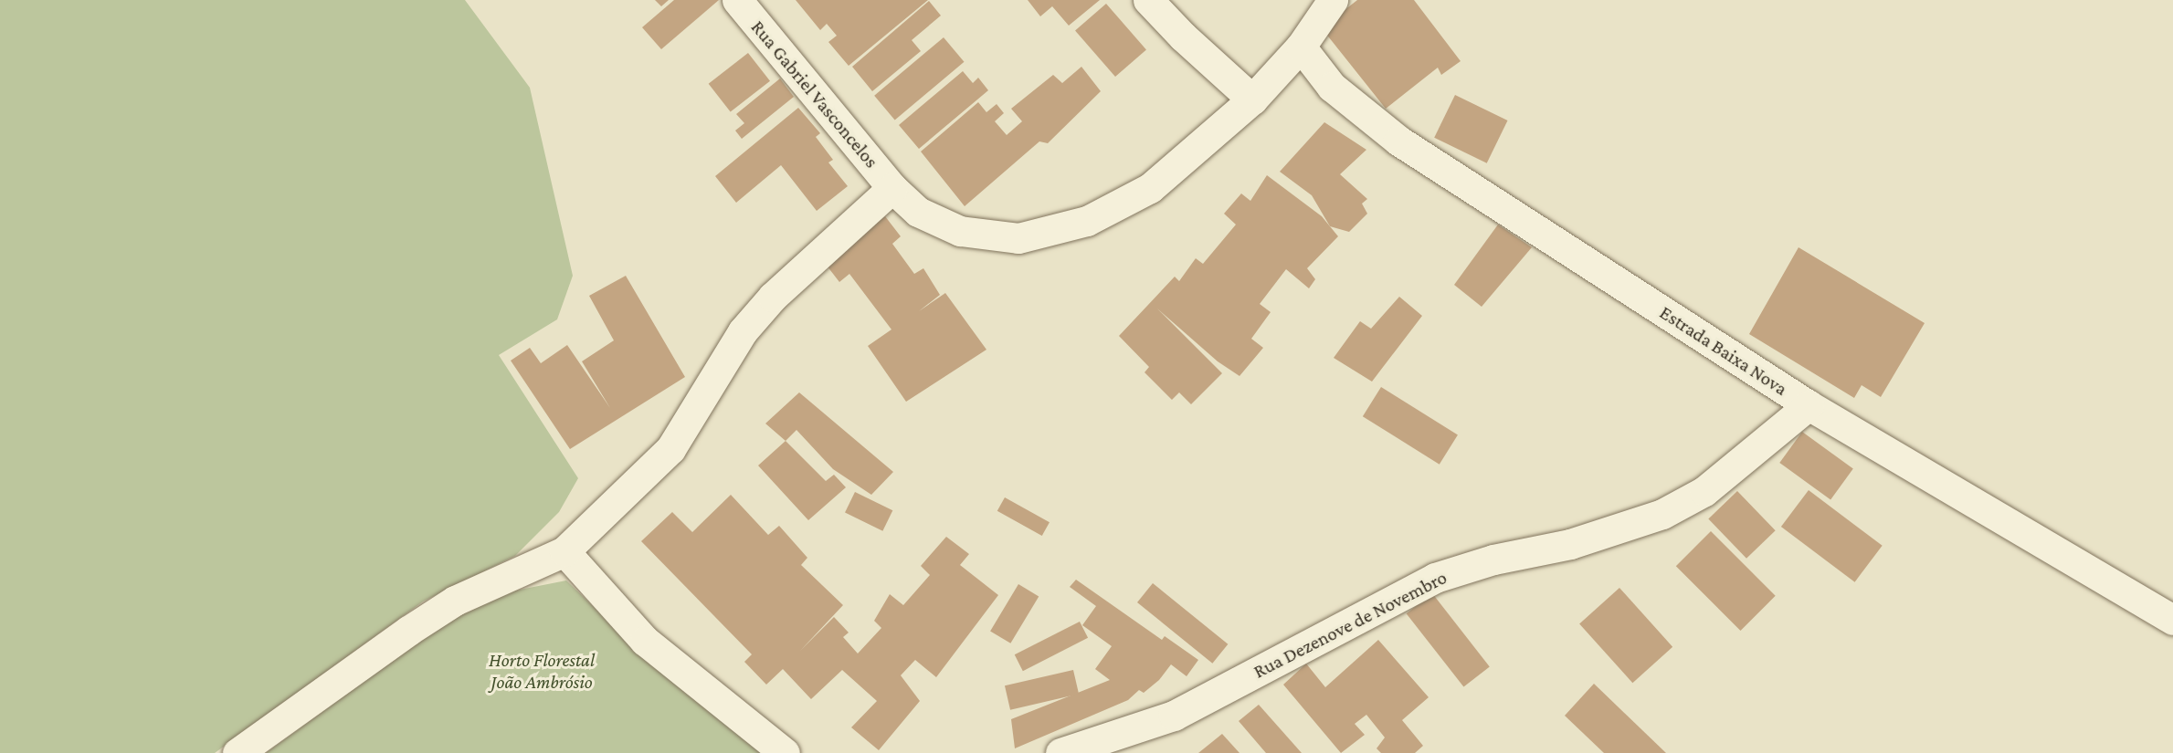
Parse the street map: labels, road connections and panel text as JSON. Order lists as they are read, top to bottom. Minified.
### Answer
{"streets":{"street":["Rua Gabriel Vasconcelos","Estrada Baixa Nova","Rua Dezenove de Novembro"]},"crossings":[["Rua Gabriel Vasconcelos","Estrada Baixa Nova"],["Estrada Baixa Nova","Rua Dezenove de Novembro"]],"parks":["Horto Florestal João Ambrósio"]}
